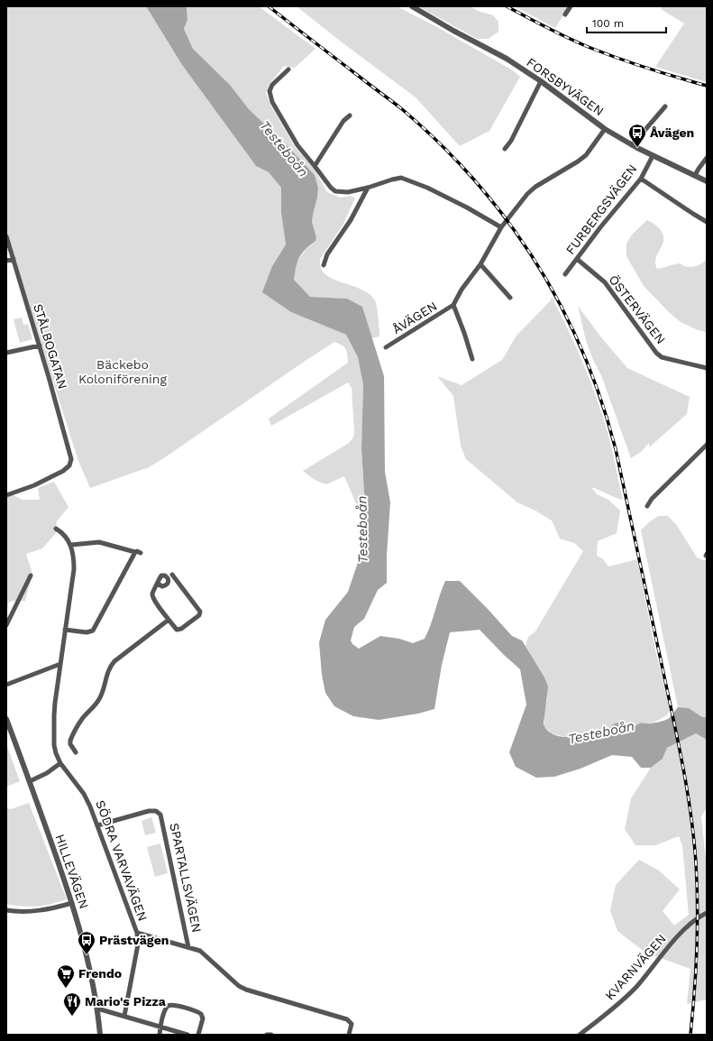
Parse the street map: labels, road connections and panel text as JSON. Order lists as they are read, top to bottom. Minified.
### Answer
{"streets":{"street":["FORSBYVÄGEN","FURBERGSVÄGEN","ÖSTERVÄGEN","ÅVÄGEN","STÅLBOGATAN","SÖDRA VARVAVÄGEN","HILLEVÄGEN","SPARTALLSVÄGEN","KVARNVÄGEN"]},"crossings":[["FORSBYVÄGEN","FURBERGSVÄGEN"],["FORSBYVÄGEN","ÅVÄGEN"],["FURBERGSVÄGEN","ÖSTERVÄGEN"],["SÖDRA VARVAVÄGEN","SPARTALLSVÄGEN"]],"water":["Testeboån"],"parks":["Bäckebo Koloniförening"],"places":{"bus stop":["Åvägen","Prästvägen"],"supermarket":["Frendo"],"restaurant":["Mario's Pizza"]},"scale_bar":"100 m"}
